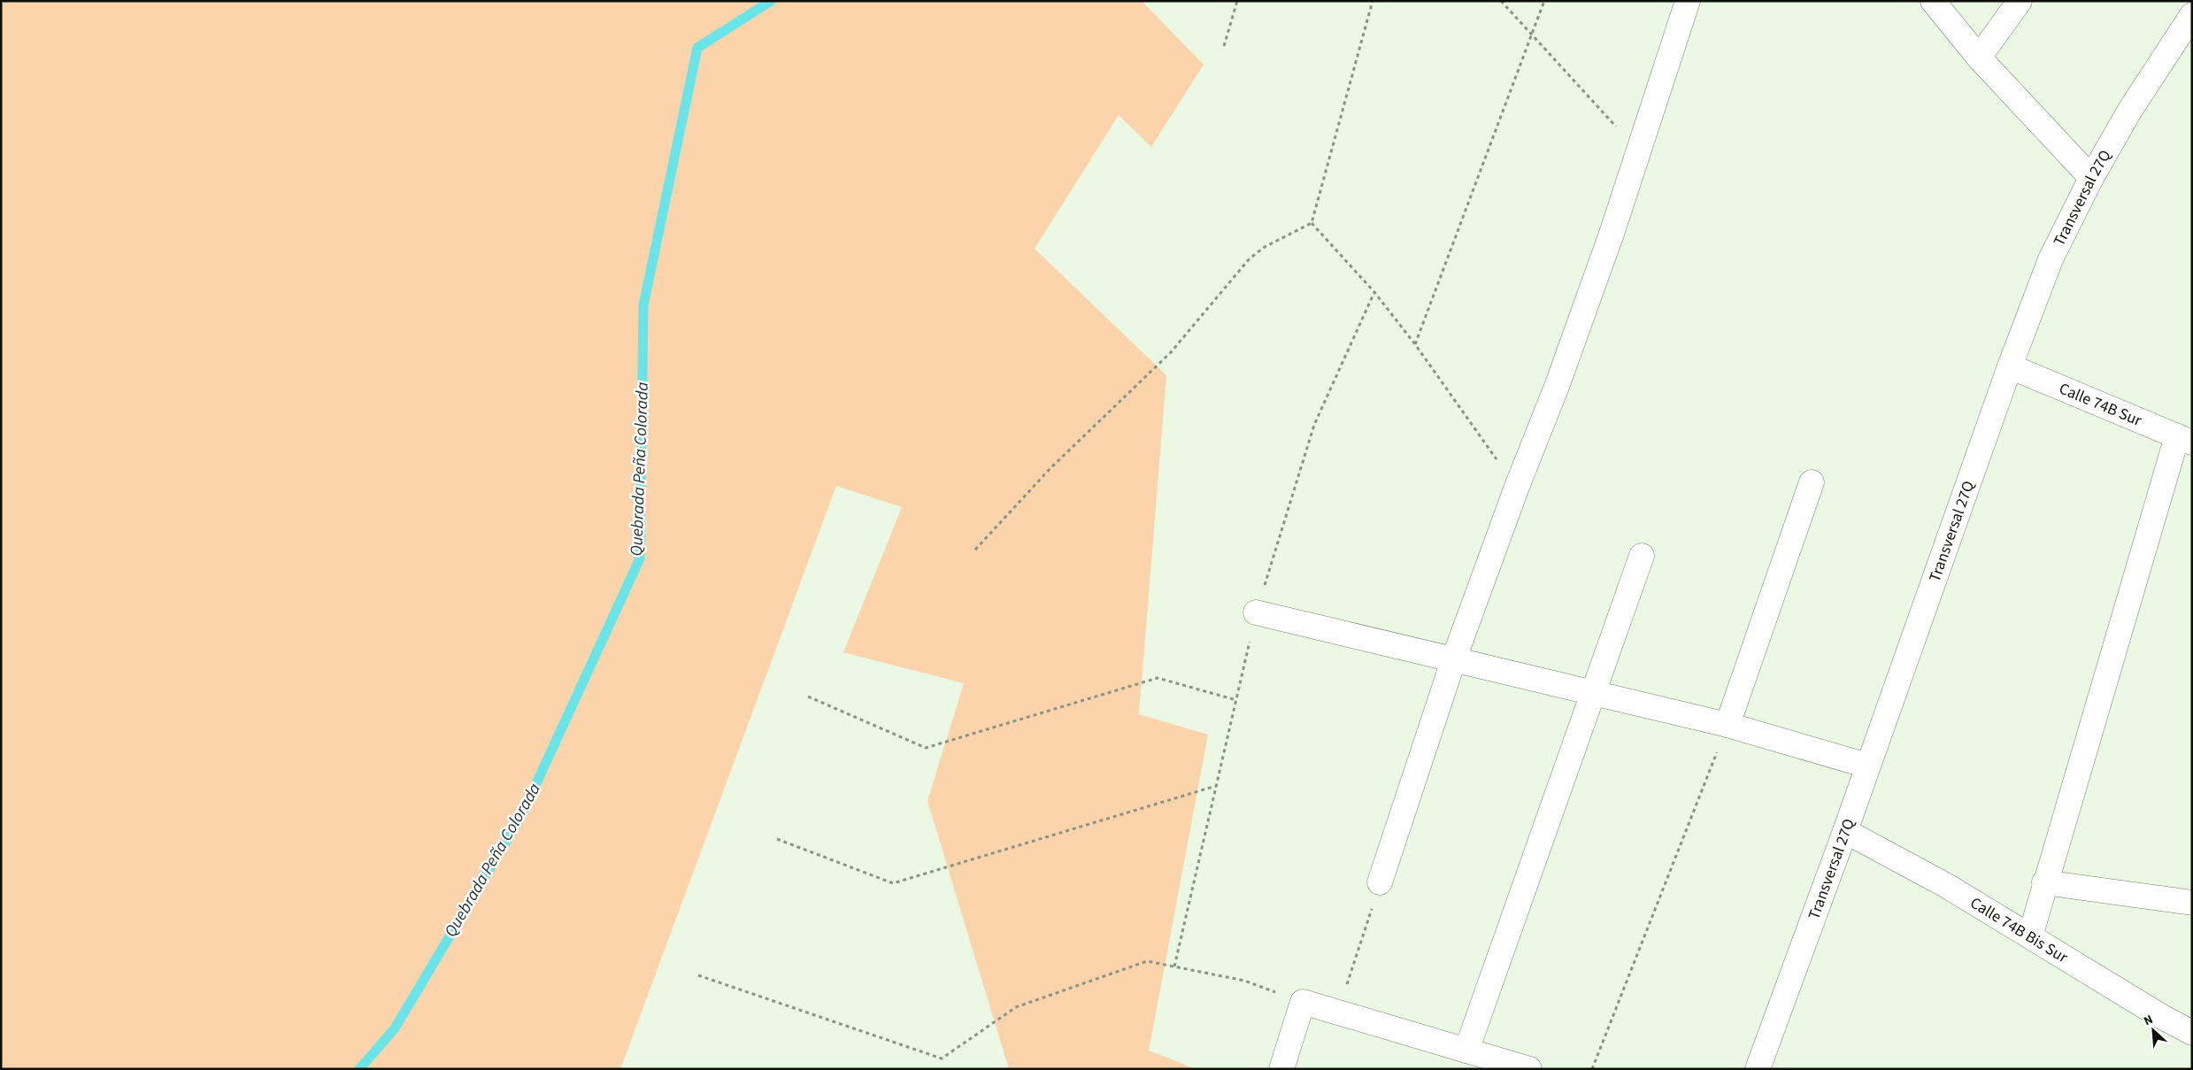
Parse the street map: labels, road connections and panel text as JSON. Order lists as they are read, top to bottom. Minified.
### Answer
{"streets":{"street":["Transversal 27Q","Calle 74B Sur","Calle 74B Bis Sur"]},"crossings":[["Transversal 27Q","Calle 74B Sur"],["Transversal 27Q","Calle 74B Bis Sur"]],"water":["Quebrada Peña Colorada"],"north":"top left"}
